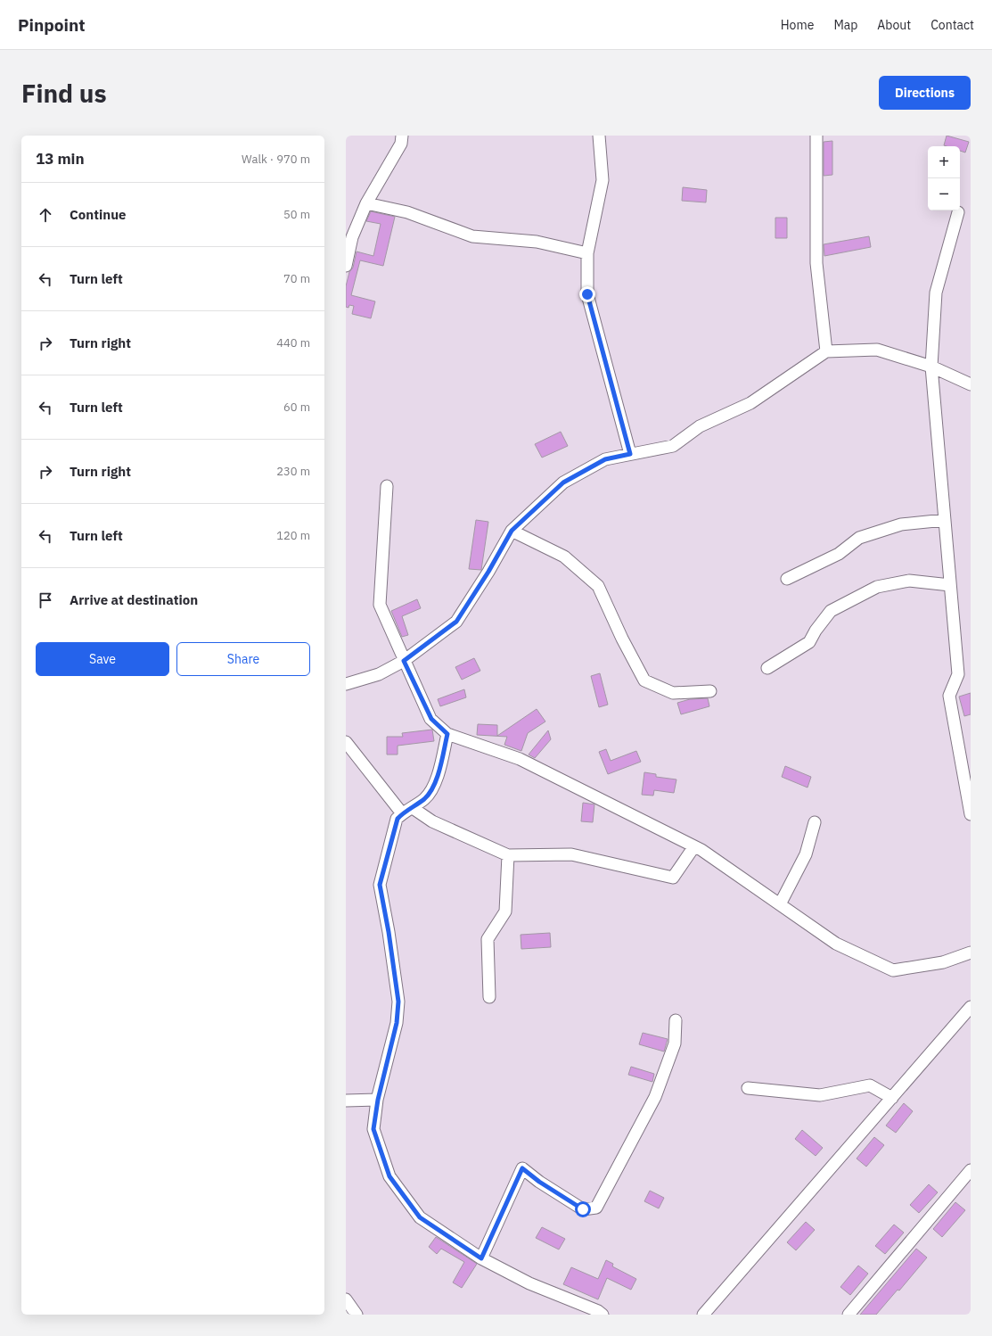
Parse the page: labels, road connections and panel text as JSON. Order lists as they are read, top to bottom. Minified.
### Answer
{"page":{"header":"Pinpoint","nav":["Home","Map","About","Contact"],"buttons":["Directions",["Save","Share"]],"title":"Find us","heading":["13 min","Walk · 970 m"],"map_buttons":["+","−"],"list":[["Continue","50 m"],["Turn left","70 m"],["Turn right","440 m"],["Turn left","60 m"],["Turn right","230 m"],["Turn left","120 m"],"Arrive at destination"]}}
